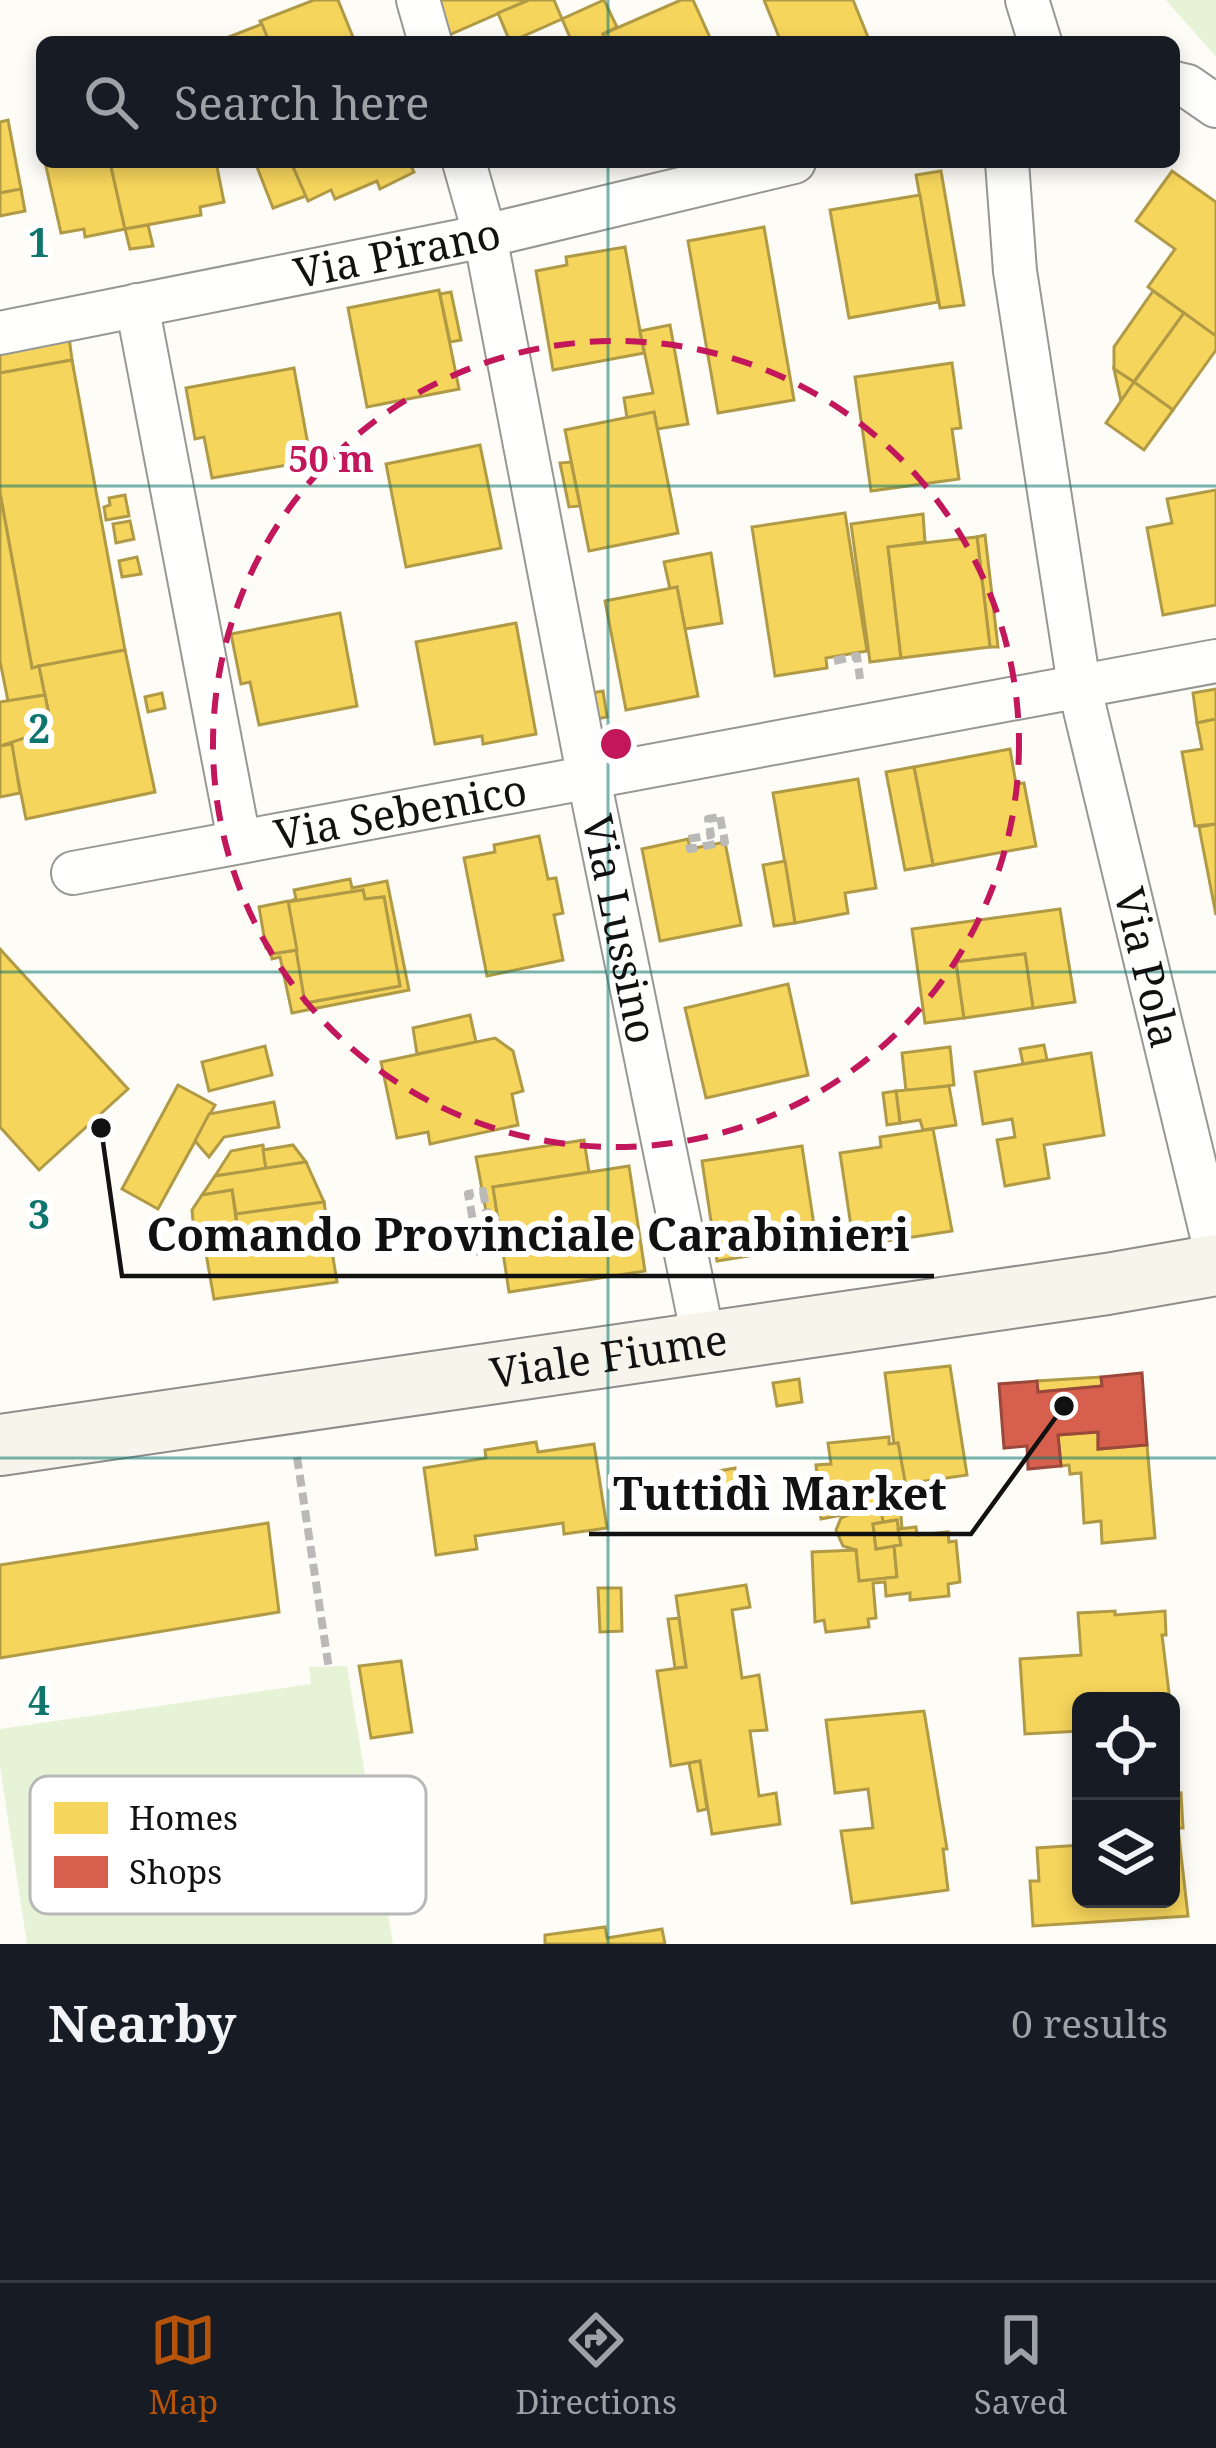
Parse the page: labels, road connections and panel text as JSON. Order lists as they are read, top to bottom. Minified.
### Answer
{"streets":{"street":["Via Pirano","Via Sebenico","Via Lussino","Via Pola","Viale Fiume"]},"crossings":[["Via Pirano","Via Lussino"],["Via Sebenico","Via Lussino"],["Via Sebenico","Via Pola"],["Via Lussino","Viale Fiume"]],"places":["Comando Provinciale Carabinieri","Tuttidì Market"],"legend":["Homes","Shops"],"page":{"search":"Search here","heading":["Nearby","0 results"],"nav":["Map","Directions","Saved"]},"grid":{"rows":["1","2","3","4"]},"rings":["50 m"]}
